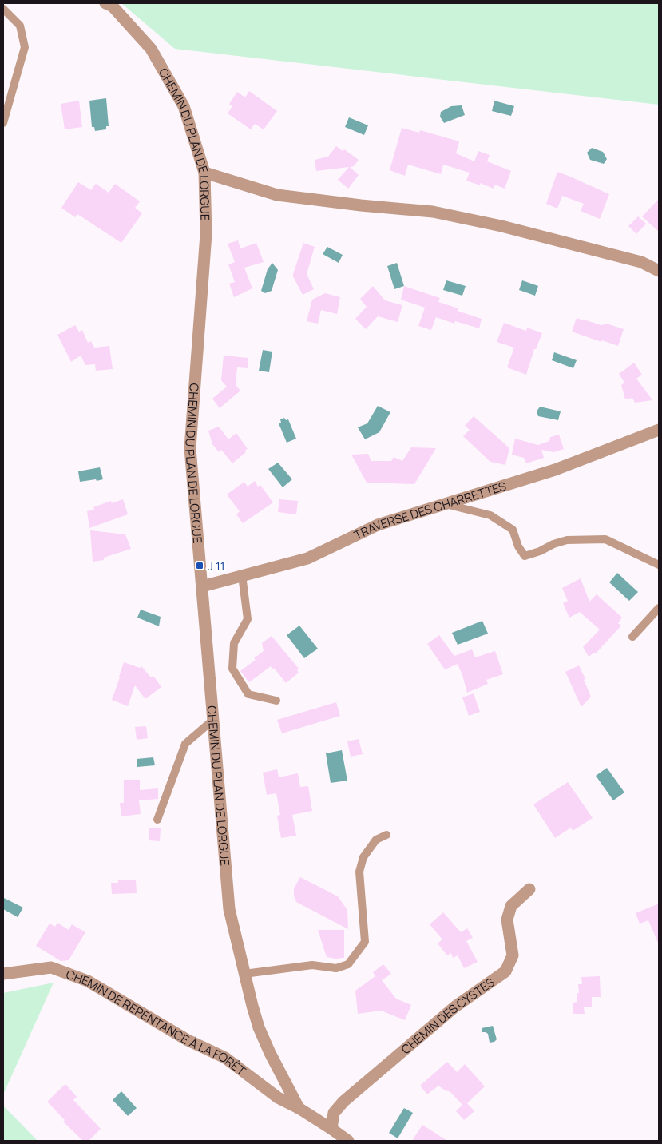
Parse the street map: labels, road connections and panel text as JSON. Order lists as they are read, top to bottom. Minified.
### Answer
{"streets":{"street":["CHEMIN DU PLAN DE LORGUE","TRAVERSE DES CHARRETTES","CHEMIN DES CYSTES","CHEMIN DE REPENTANCE À LA FORÊT"]},"crossings":[["CHEMIN DU PLAN DE LORGUE","TRAVERSE DES CHARRETTES"],["CHEMIN DU PLAN DE LORGUE","CHEMIN DE REPENTANCE À LA FORÊT"],["CHEMIN DES CYSTES","CHEMIN DE REPENTANCE À LA FORÊT"]],"places":{"transit":["J 11"]}}
